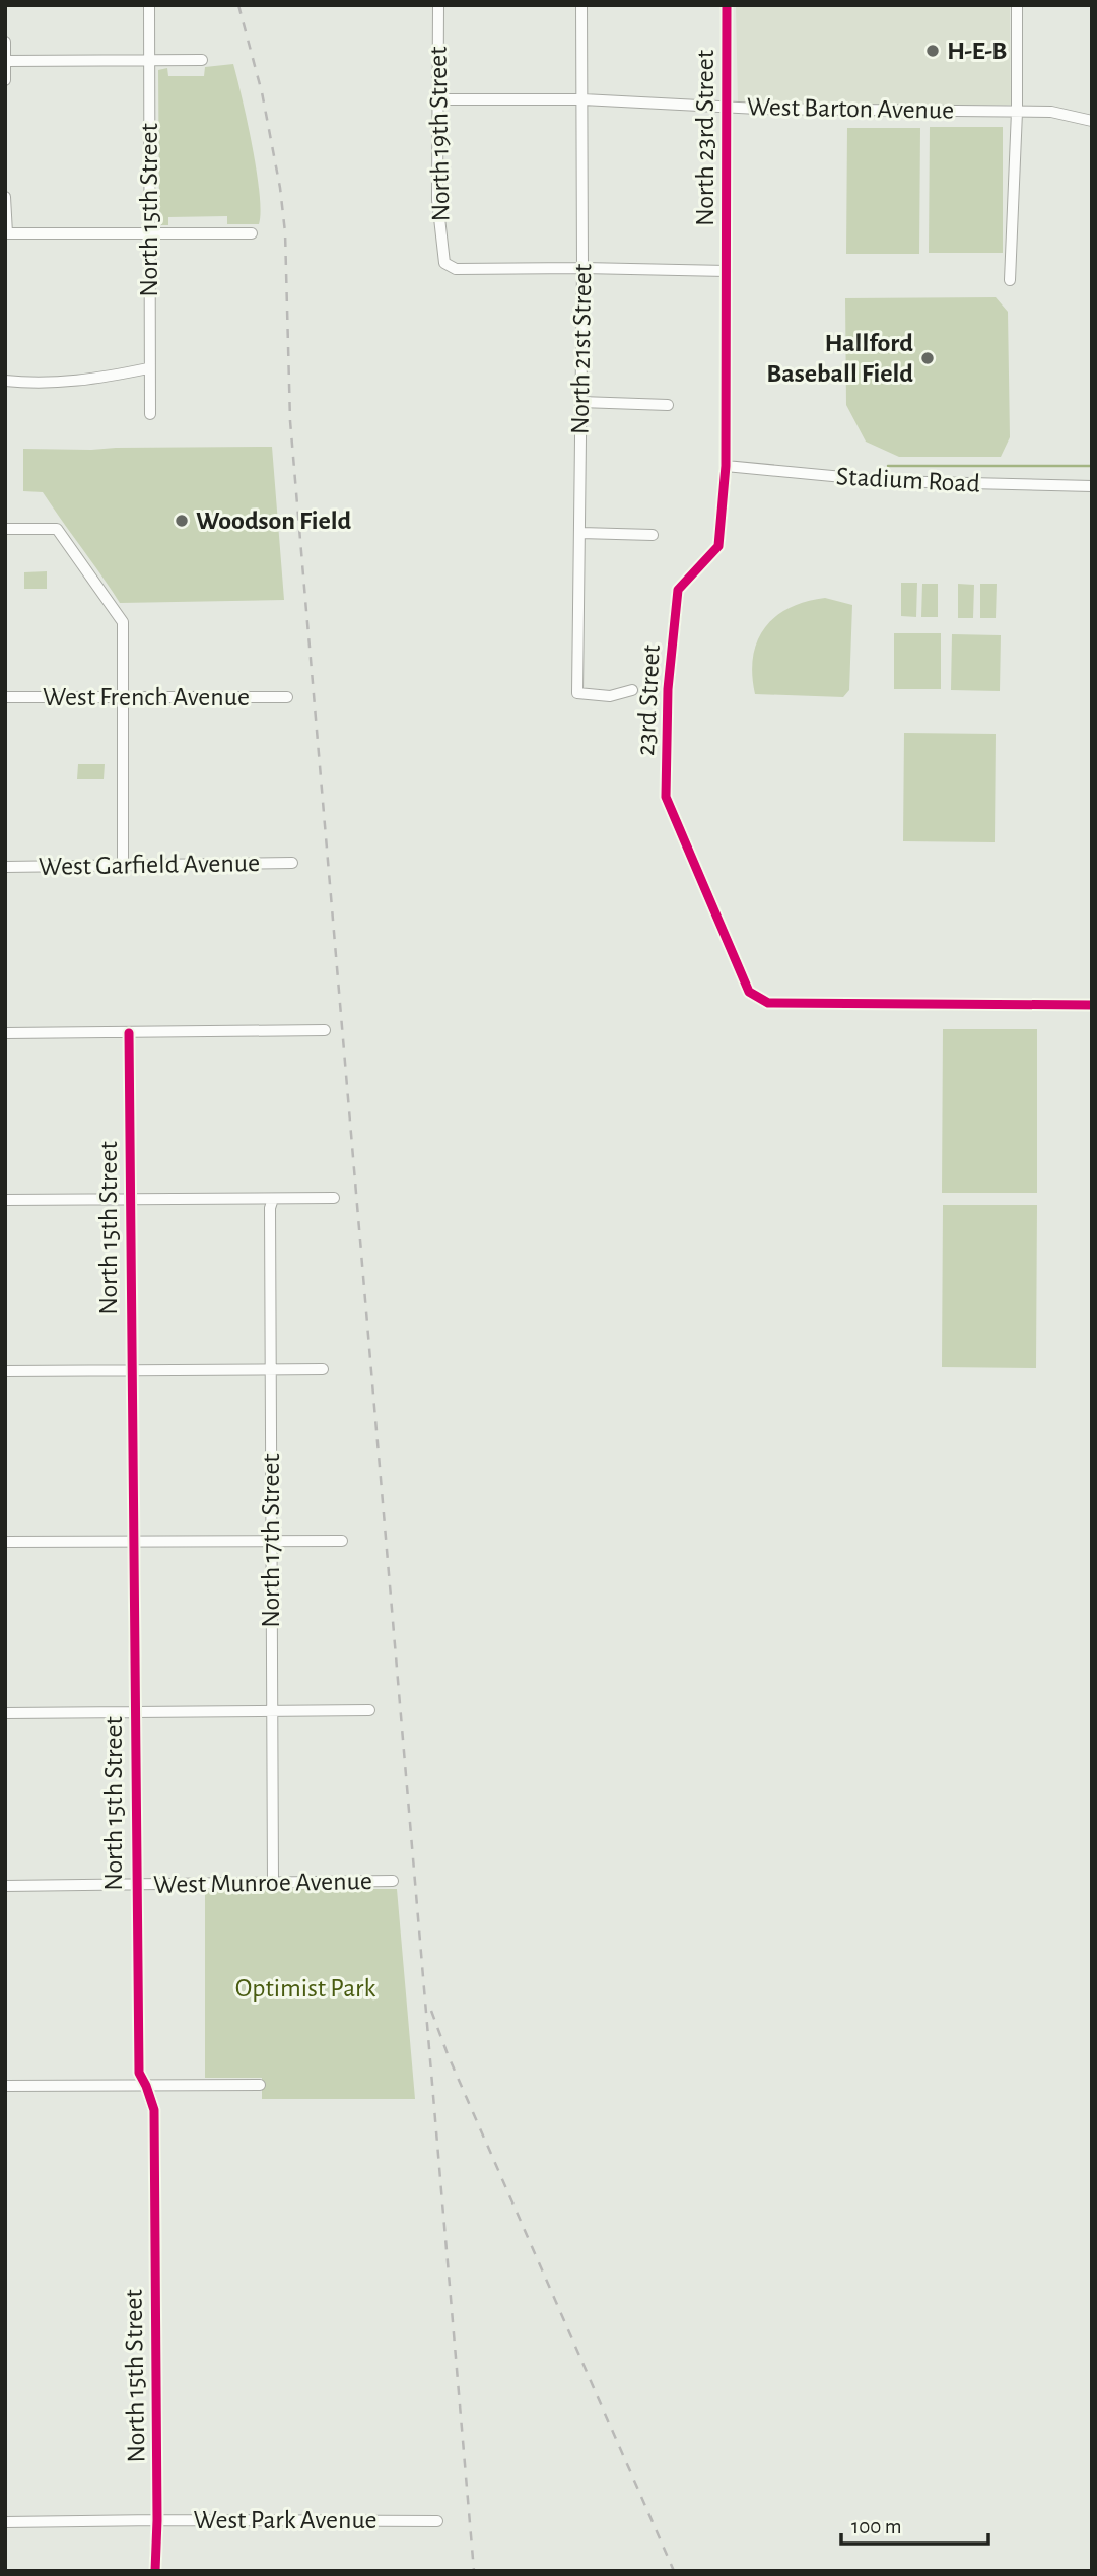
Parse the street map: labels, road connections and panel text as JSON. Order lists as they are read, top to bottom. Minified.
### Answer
{"streets":{"street":["West Barton Avenue","North 19th Street","North 23rd Street","North 15th Street","North 21st Street","Stadium Road","West French Avenue","23rd Street","West Garfield Avenue","North 17th Street","West Munroe Avenue","West Park Avenue"]},"crossings":[["West Barton Avenue","North 19th Street"],["West Barton Avenue","North 23rd Street"],["West Barton Avenue","North 21st Street"],["North 19th Street","North 21st Street"],["North 23rd Street","23rd Street"],["North 15th Street","West Munroe Avenue"],["North 15th Street","West Park Avenue"],["Stadium Road","23rd Street"],["North 17th Street","West Munroe Avenue"]],"parks":["Optimist Park"],"places":["H-E-B","Hallford Baseball Field","Woodson Field"],"scale_bar":"100 m"}
